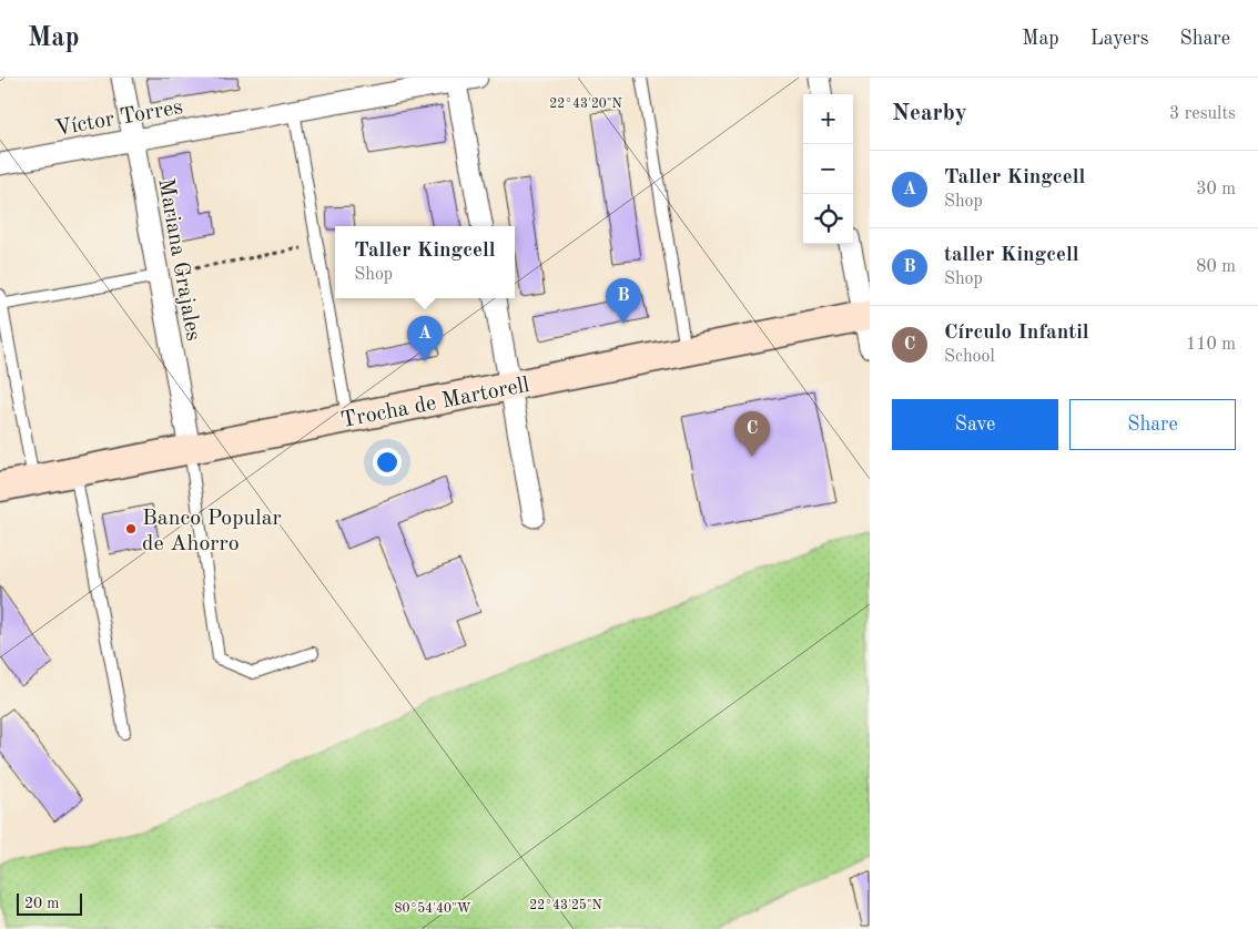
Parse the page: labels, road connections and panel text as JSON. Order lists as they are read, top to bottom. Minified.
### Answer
{"streets":{"street":["Víctor Torres","Mariana Grajales","Trocha de Martorell"]},"crossings":[["Víctor Torres","Mariana Grajales"],["Mariana Grajales","Trocha de Martorell"]],"places":["Banco Popular de Ahorro"],"scale_bar":"20 m","page":{"header":"Map","nav":["Map","Layers","Share"],"heading":["Nearby","3 results"],"map_buttons":["+","−"],"list":[{"mark":"A","name":"Taller Kingcell","note":"Shop","value":"30 m"},{"mark":"B","name":"taller Kingcell","note":"Shop","value":"80 m"},{"mark":"C","name":"Círculo Infantil","note":"School","value":"110 m"}],"popup":["Taller Kingcell","Shop"],"pins":["B","A","C"],"buttons":["Save","Share"],"scale":"20 m"},"coordinates":["22°43'20\"N","22°43'25\"N","80°54'40\"W"]}
